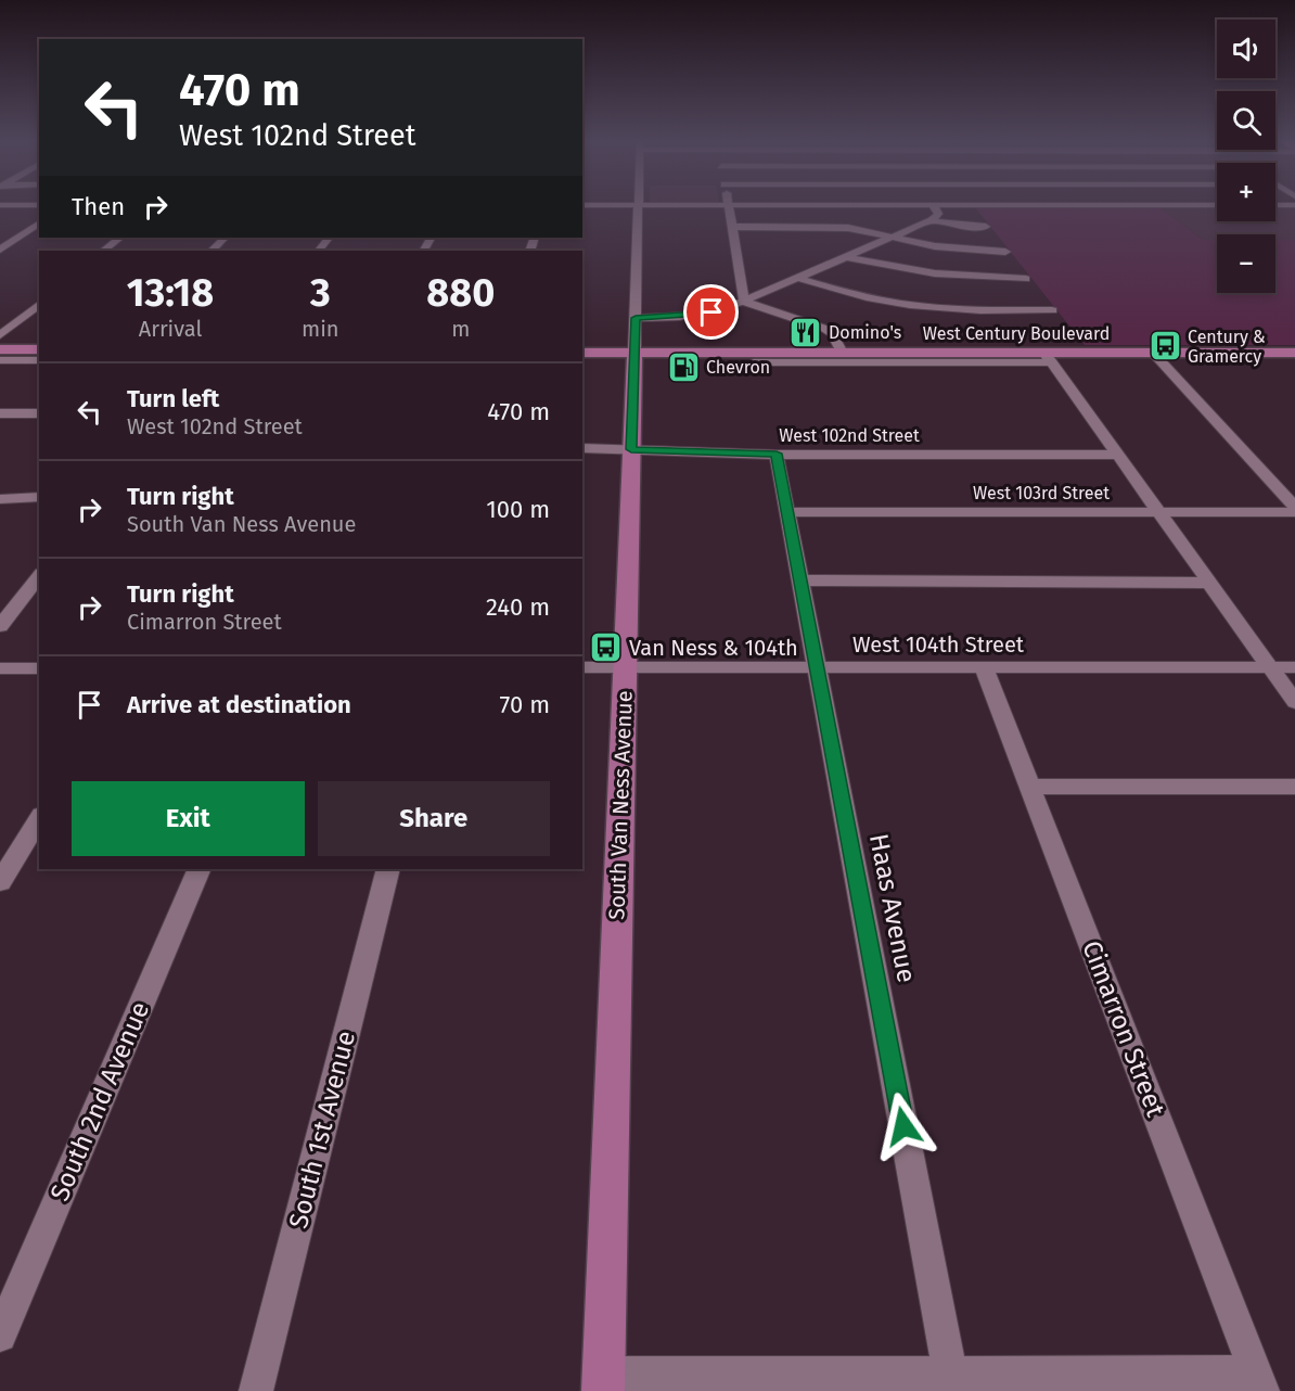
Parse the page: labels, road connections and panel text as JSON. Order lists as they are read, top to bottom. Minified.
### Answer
{"streets":{"main road":["West Century Boulevard","South Van Ness Avenue"],"street":["West 102nd Street","West 103rd Street","West 104th Street","Haas Avenue","Cimarron Street","South 2nd Avenue","South 1st Avenue"]},"crossings":[["West Century Boulevard","South Van Ness Avenue"],["West 102nd Street","South Van Ness Avenue"],["West 102nd Street","Haas Avenue"],["West 103rd Street","Haas Avenue"],["West 104th Street","South Van Ness Avenue"],["West 104th Street","Haas Avenue"],["West 104th Street","Cimarron Street"]],"places":{"restaurant":["Domino's"],"bus stop":["Century & Gramercy","Van Ness & 104th"],"fuel station":["Chevron"]},"page":{"map_buttons":["+","−"],"turn":["470 m","West 102nd Street"],"then":"Then","eta":["13:18","Arrival","3","min","880","m"],"list":[{"name":"Turn left","note":"West 102nd Street","value":"470 m"},{"name":"Turn right","note":"South Van Ness Avenue","value":"100 m"},{"name":"Turn right","note":"Cimarron Street","value":"240 m"},{"name":"Arrive at destination","value":"70 m"}],"buttons":["Exit","Share"]}}
